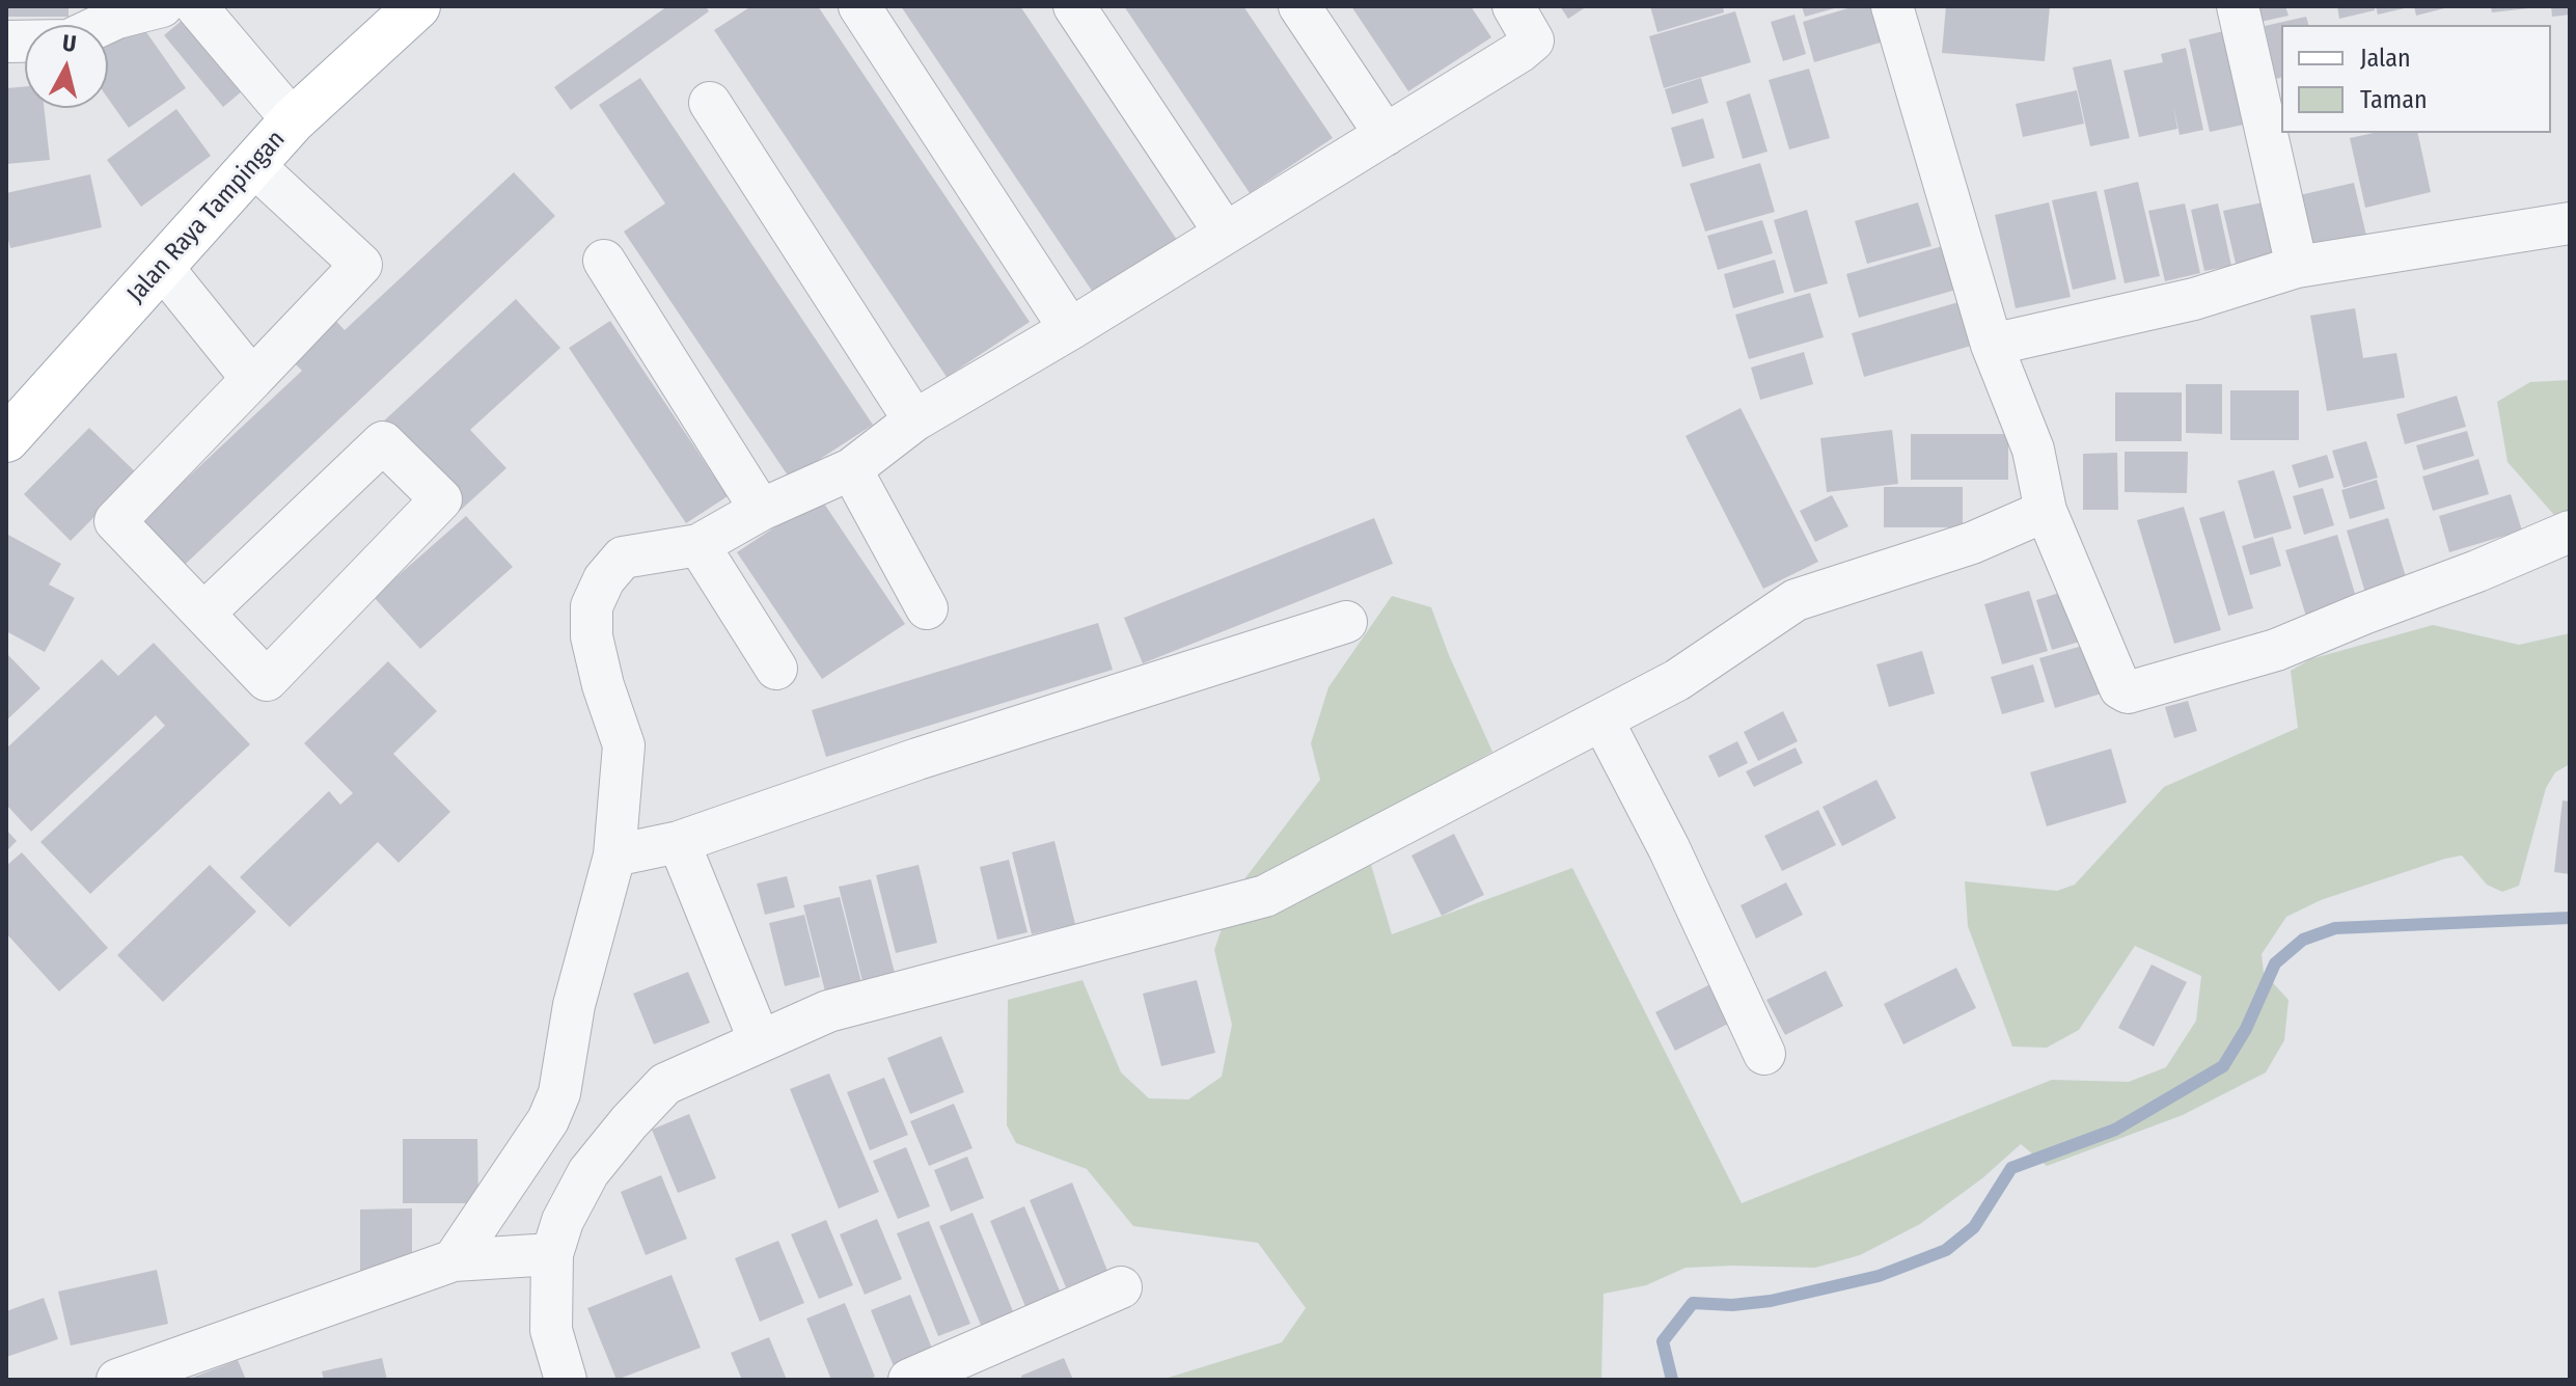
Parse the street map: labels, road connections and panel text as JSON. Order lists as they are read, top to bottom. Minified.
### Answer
{"streets":{"main road":["Jalan Raya Tampingan"]},"legend":["Jalan","Taman"],"north":"top"}
